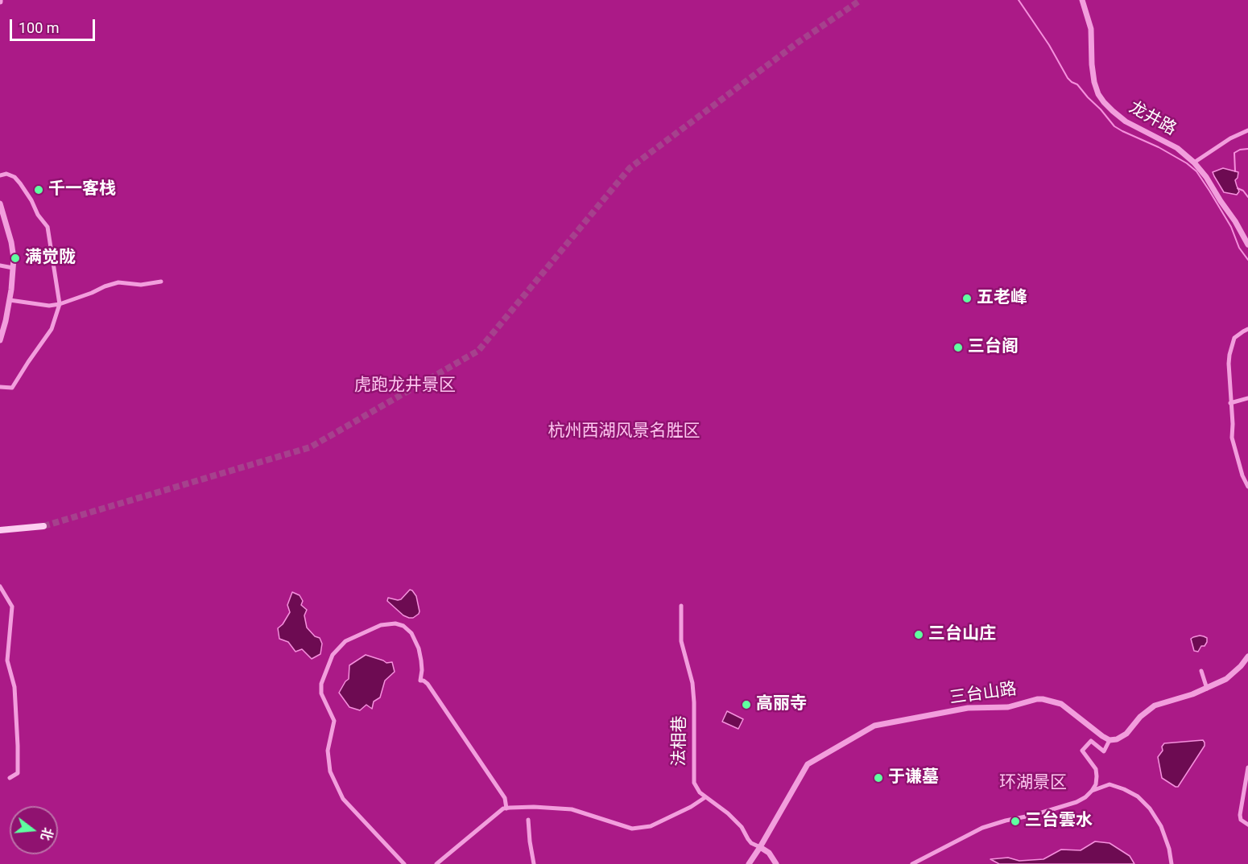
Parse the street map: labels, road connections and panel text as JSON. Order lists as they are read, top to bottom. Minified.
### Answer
{"streets":{"street":["龙井路","三台山路","法相巷"]},"crossings":[["三台山路","法相巷"]],"parks":["虎跑龙井景区","杭州西湖风景名胜区","环湖景区"],"places":["千一客栈","满觉陇","五老峰","三台阁","三台山庄","高丽寺","于谦墓","三台雲水"],"scale_bar":"100 m","north":"right"}
